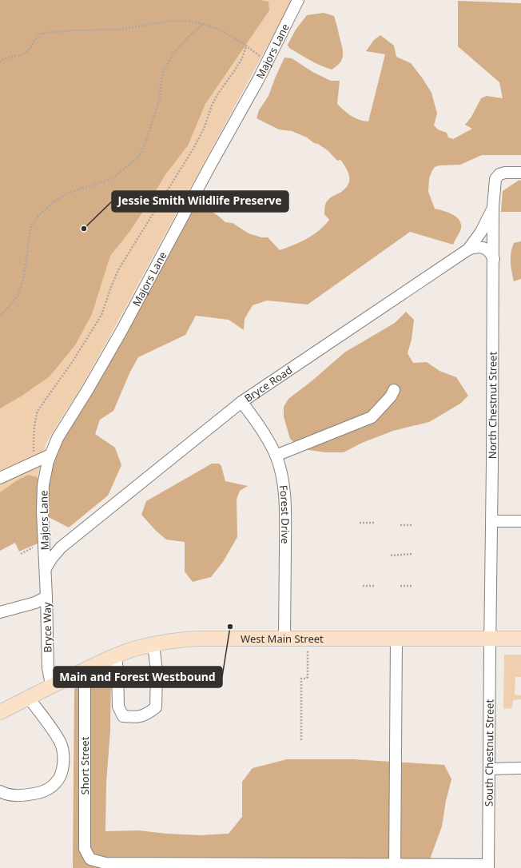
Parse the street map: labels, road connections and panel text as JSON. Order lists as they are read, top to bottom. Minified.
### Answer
{"streets":{"main road":["West Main Street"],"street":["Majors Lane","Bryce Road","North Chestnut Street","Forest Drive","Bryce Way","South Chestnut Street","Short Street"]},"crossings":[["Majors Lane","Bryce Road"],["Majors Lane","Bryce Way"],["Bryce Road","North Chestnut Street"],["Bryce Road","Forest Drive"],["Bryce Road","Bryce Way"],["North Chestnut Street","West Main Street"],["North Chestnut Street","South Chestnut Street"],["Forest Drive","West Main Street"],["Bryce Way","West Main Street"],["West Main Street","South Chestnut Street"],["West Main Street","Short Street"]],"places":["Jessie Smith Wildlife Preserve","Main and Forest Westbound"]}
